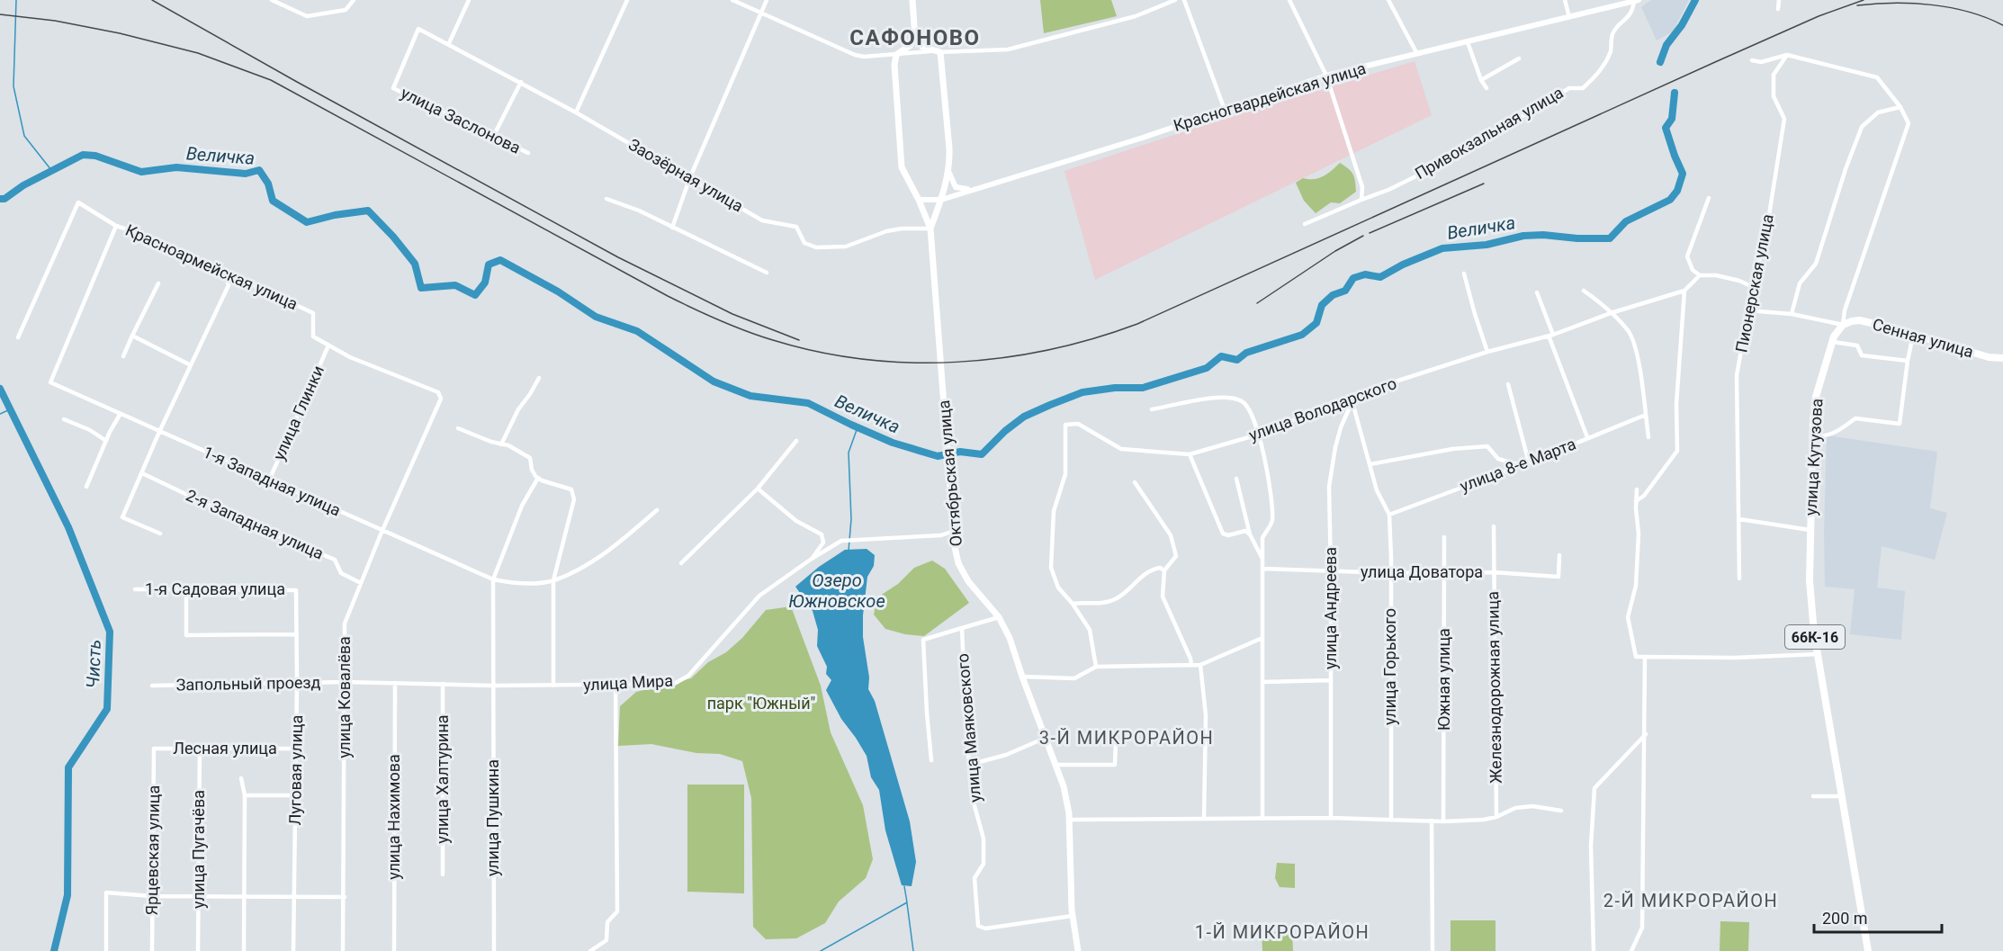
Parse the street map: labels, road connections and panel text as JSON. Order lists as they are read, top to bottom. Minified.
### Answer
{"streets":{"main road":["Сенная улица","улица Кутузова","Октябрьская улица","66К-16"],"street":["Красногвардейская улица","улица Заслонова","Привокзальная улица","Заозёрная улица","Красноармейская улица","Пионерская улица","улица Володарского","улица Глинки","улица 8-е Марта","1-я Западная улица","2-я Западная улица","улица Доватора","1-я Садовая улица","улица Андреева","улица Горького","Южная улица","улица Мира","Запольный проезд","Железнодорожная улица","улица Ковалёва","улица Маяковского","Лесная улица","Луговая улица","улица Халтурина","улица Нахимова","улица Пушкина","улица Пугачёва","Ярцевская улица"]},"crossings":[["Красногвардейская улица","Привокзальная улица"],["Красногвардейская улица","Октябрьская улица"],["улица Заслонова","Заозёрная улица"],["Заозёрная улица","Октябрьская улица"],["Красноармейская улица","улица Глинки"],["Красноармейская улица","1-я Западная улица"],["Красноармейская улица","улица Ковалёва"],["Пионерская улица","улица Кутузова"],["Сенная улица","улица Кутузова"],["улица Глинки","1-я Западная улица"],["улица 8-е Марта","улица Горького"],["Октябрьская улица","улица Мира"],["Октябрьская улица","улица Маяковского"],["1-я Западная улица","улица Ковалёва"],["1-я Западная улица","улица Пушкина"],["2-я Западная улица","улица Ковалёва"],["улица Доватора","улица Андреева"],["улица Доватора","улица Горького"],["улица Доватора","Южная улица"],["улица Доватора","Железнодорожная улица"],["1-я Садовая улица","Луговая улица"],["улица Мира","Запольный проезд"],["улица Мира","улица Ковалёва"],["улица Мира","улица Халтурина"],["улица Мира","улица Нахимова"],["улица Мира","улица Пушкина"],["Запольный проезд","улица Ковалёва"],["Запольный проезд","Луговая улица"],["Лесная улица","Луговая улица"],["Лесная улица","улица Пугачёва"],["Лесная улица","Ярцевская улица"]],"districts":["САФОНОВО","3-Й МИКРОРАЙОН","2-Й МИКРОРАЙОН","1-Й МИКРОРАЙОН"],"water":["Величка","Озеро Южновское","Чисть"],"parks":["парк \"Южный\""],"scale_bar":"200 m"}
